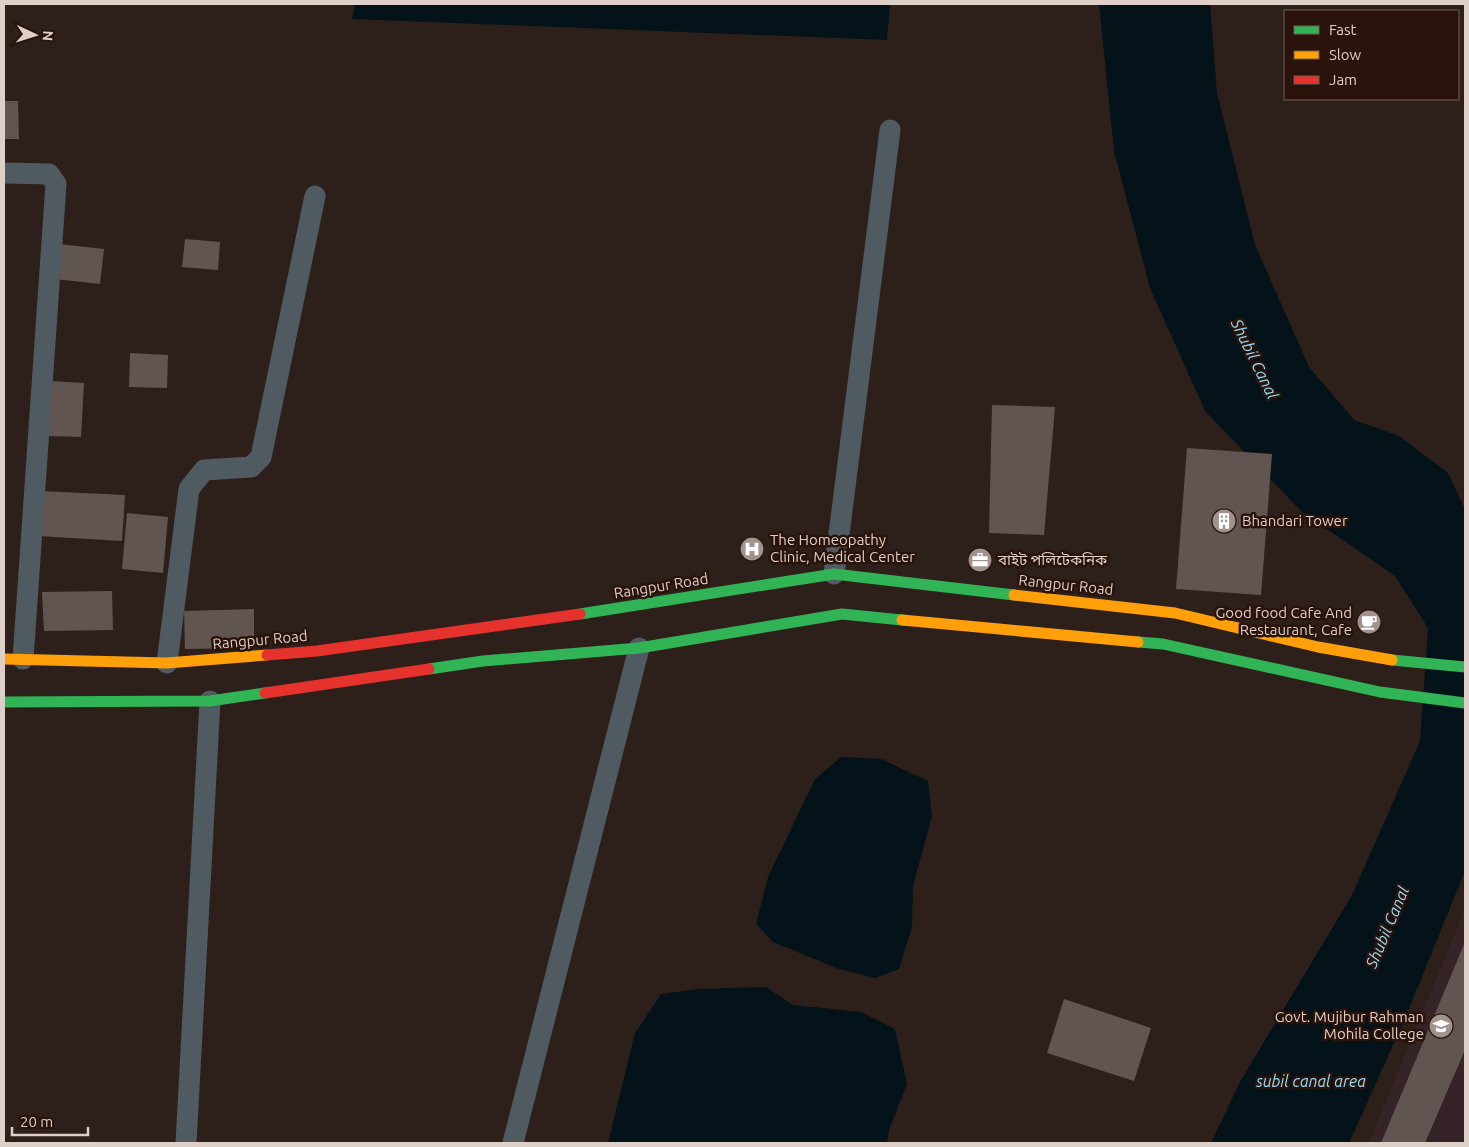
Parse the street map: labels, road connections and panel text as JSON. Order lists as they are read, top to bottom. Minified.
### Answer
{"streets":{"highway":["Rangpur Road"]},"water":["Shubil Canal","subil canal area"],"places":{"building":["Bhandari Tower"],"hospital":["The Homeopathy Clinic, Medical Center"],"office":["বাইট পলিটেকনিক"],"cafe":["Good food Cafe And Restaurant, Cafe"],"school or university":["Govt. Mujibur Rahman Mohila College"]},"legend":["Fast","Slow","Jam"],"scale_bar":"20 m","north":"right"}
